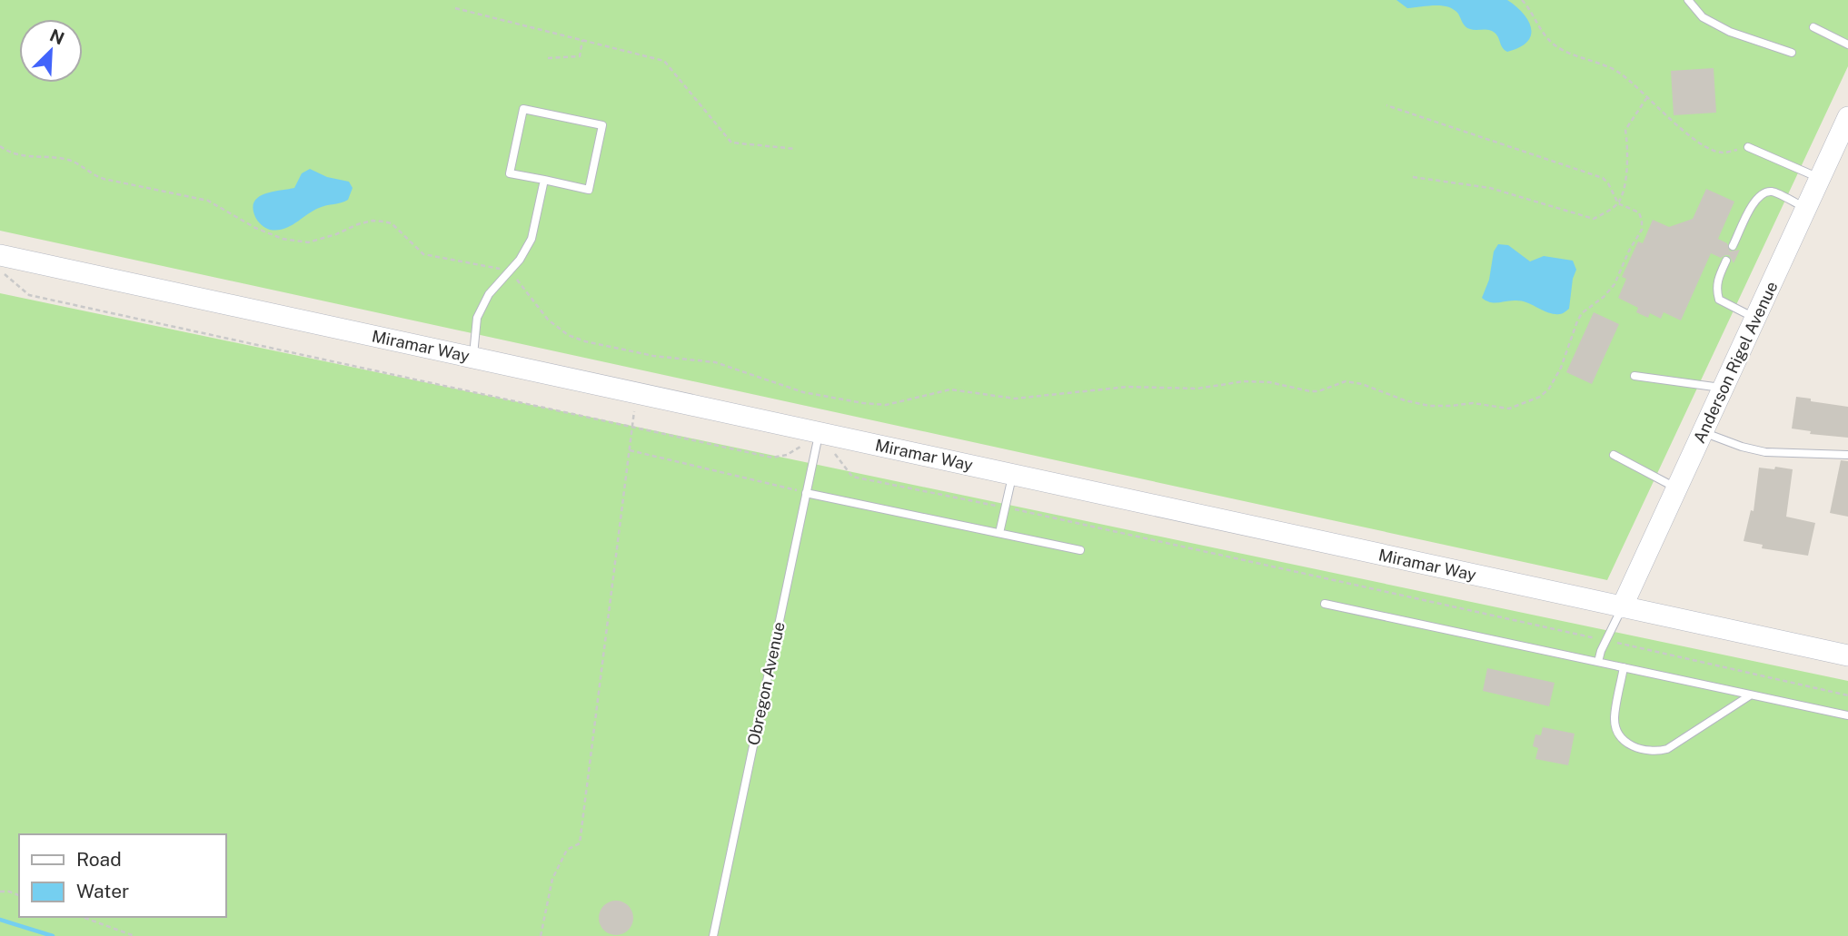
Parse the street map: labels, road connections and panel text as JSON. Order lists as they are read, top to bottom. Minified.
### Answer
{"streets":{"street":["Miramar Way","Anderson Rigel Avenue"],"lane":["Obregon Avenue"]},"crossings":[["Miramar Way","Anderson Rigel Avenue"],["Miramar Way","Obregon Avenue"]],"legend":["Road","Water"],"north":"top right"}
